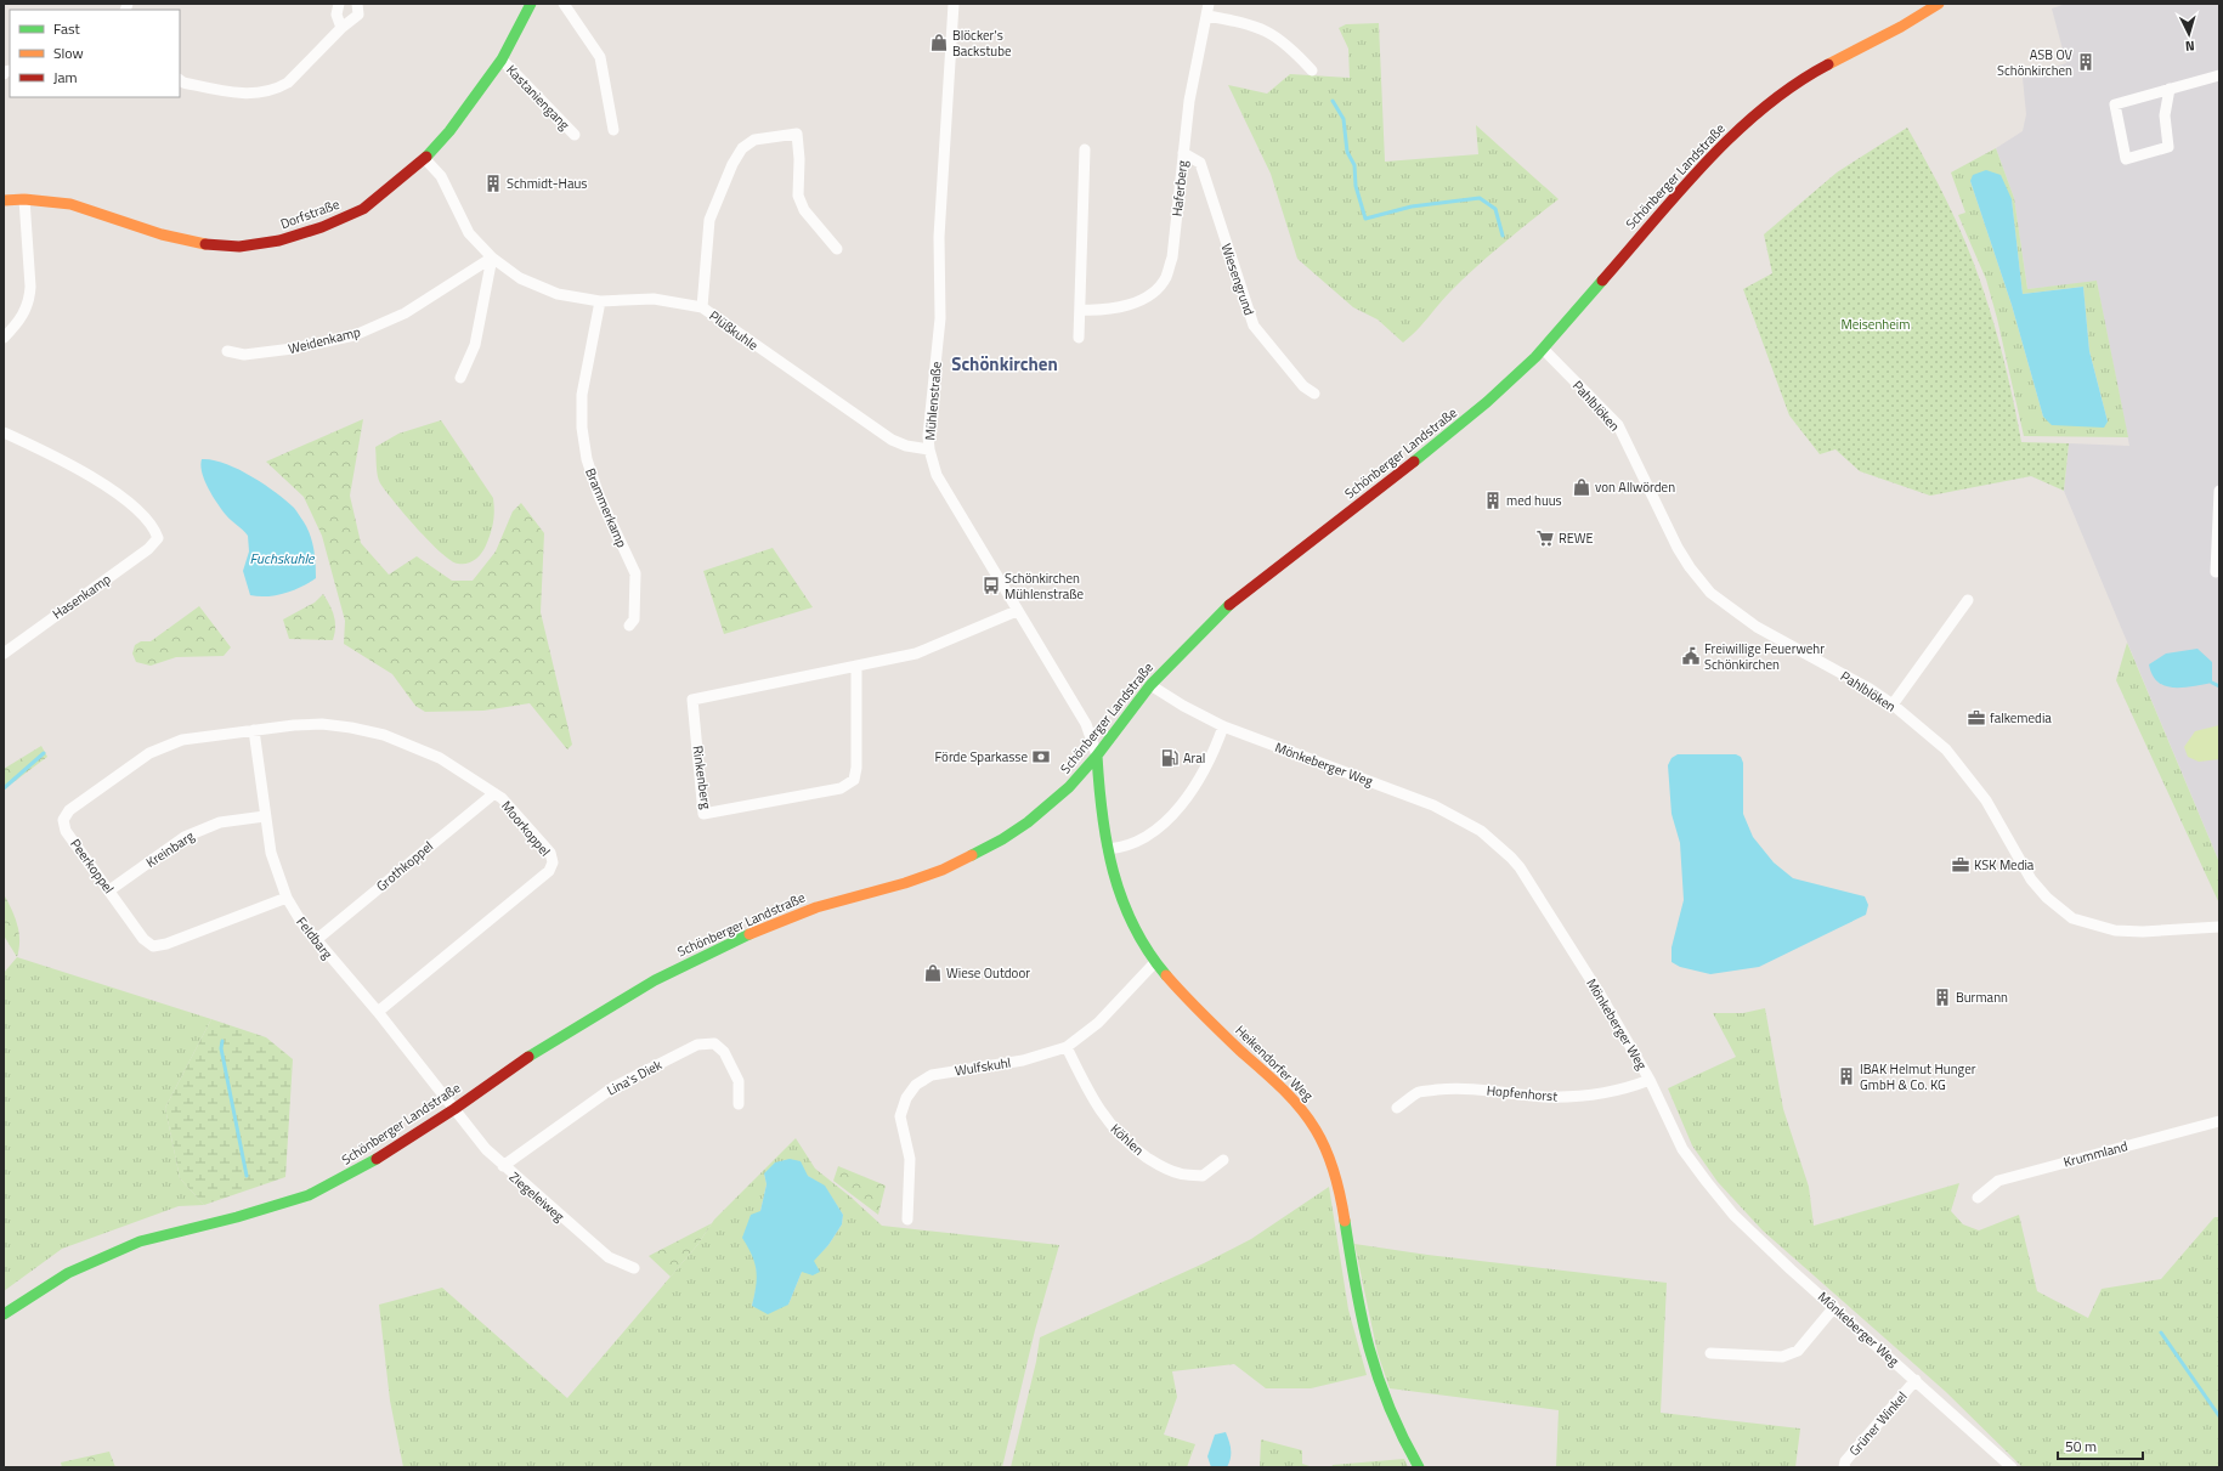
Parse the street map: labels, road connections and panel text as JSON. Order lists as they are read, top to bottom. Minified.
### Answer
{"streets":{"main road":["Schönberger Landstraße","Dorfstraße","Heikendorfer Weg"],"street":["Kastaniengang","Haferberg","Wiesengrund","Plüßkuhle","Weidenkamp","Mühlenstraße","Pahlblöken","Brammerkamp","Hasenkamp","Mönkeberger Weg","Rinkenberg","Moorkoppel","Kreinbarg","Peerkoppel","Grothkoppel","Feldbarg","Wulfskuhl","Lina's Diek","Hopfenhorst","Köhlen","Krummland","Ziegeleiweg","Grüner Winkel"]},"crossings":[["Kastaniengang","Dorfstraße"],["Schönberger Landstraße","Mühlenstraße"],["Schönberger Landstraße","Pahlblöken"],["Schönberger Landstraße","Mönkeberger Weg"],["Schönberger Landstraße","Feldbarg"],["Schönberger Landstraße","Heikendorfer Weg"],["Schönberger Landstraße","Ziegeleiweg"],["Haferberg","Wiesengrund"],["Dorfstraße","Plüßkuhle"],["Plüßkuhle","Weidenkamp"],["Plüßkuhle","Mühlenstraße"],["Plüßkuhle","Brammerkamp"],["Mühlenstraße","Rinkenberg"],["Mühlenstraße","Heikendorfer Weg"],["Mönkeberger Weg","Hopfenhorst"],["Mönkeberger Weg","Grüner Winkel"],["Moorkoppel","Peerkoppel"],["Moorkoppel","Grothkoppel"],["Moorkoppel","Feldbarg"],["Kreinbarg","Peerkoppel"],["Kreinbarg","Feldbarg"],["Peerkoppel","Feldbarg"],["Grothkoppel","Feldbarg"],["Feldbarg","Ziegeleiweg"],["Heikendorfer Weg","Wulfskuhl"],["Wulfskuhl","Köhlen"],["Lina's Diek","Ziegeleiweg"]],"districts":["Schönkirchen"],"water":["Fuchskuhle"],"parks":["Meisenheim"],"places":{"shop":["Blöcker's Backstube","von Allwörden","Wiese Outdoor"],"building":["ASB OV Schönkirchen","Schmidt-Haus","med huus","Burmann","IBAK Helmut Hunger GmbH & Co. KG"],"supermarket":["REWE"],"bus stop":["Schönkirchen Mühlenstraße"],"public building":["Freiwillige Feuerwehr Schönkirchen"],"office":["falkemedia","KSK Media"],"bank":["Förde Sparkasse"],"fuel station":["Aral"]},"legend":["Fast","Slow","Jam"],"scale_bar":"50 m","north":"bottom"}
